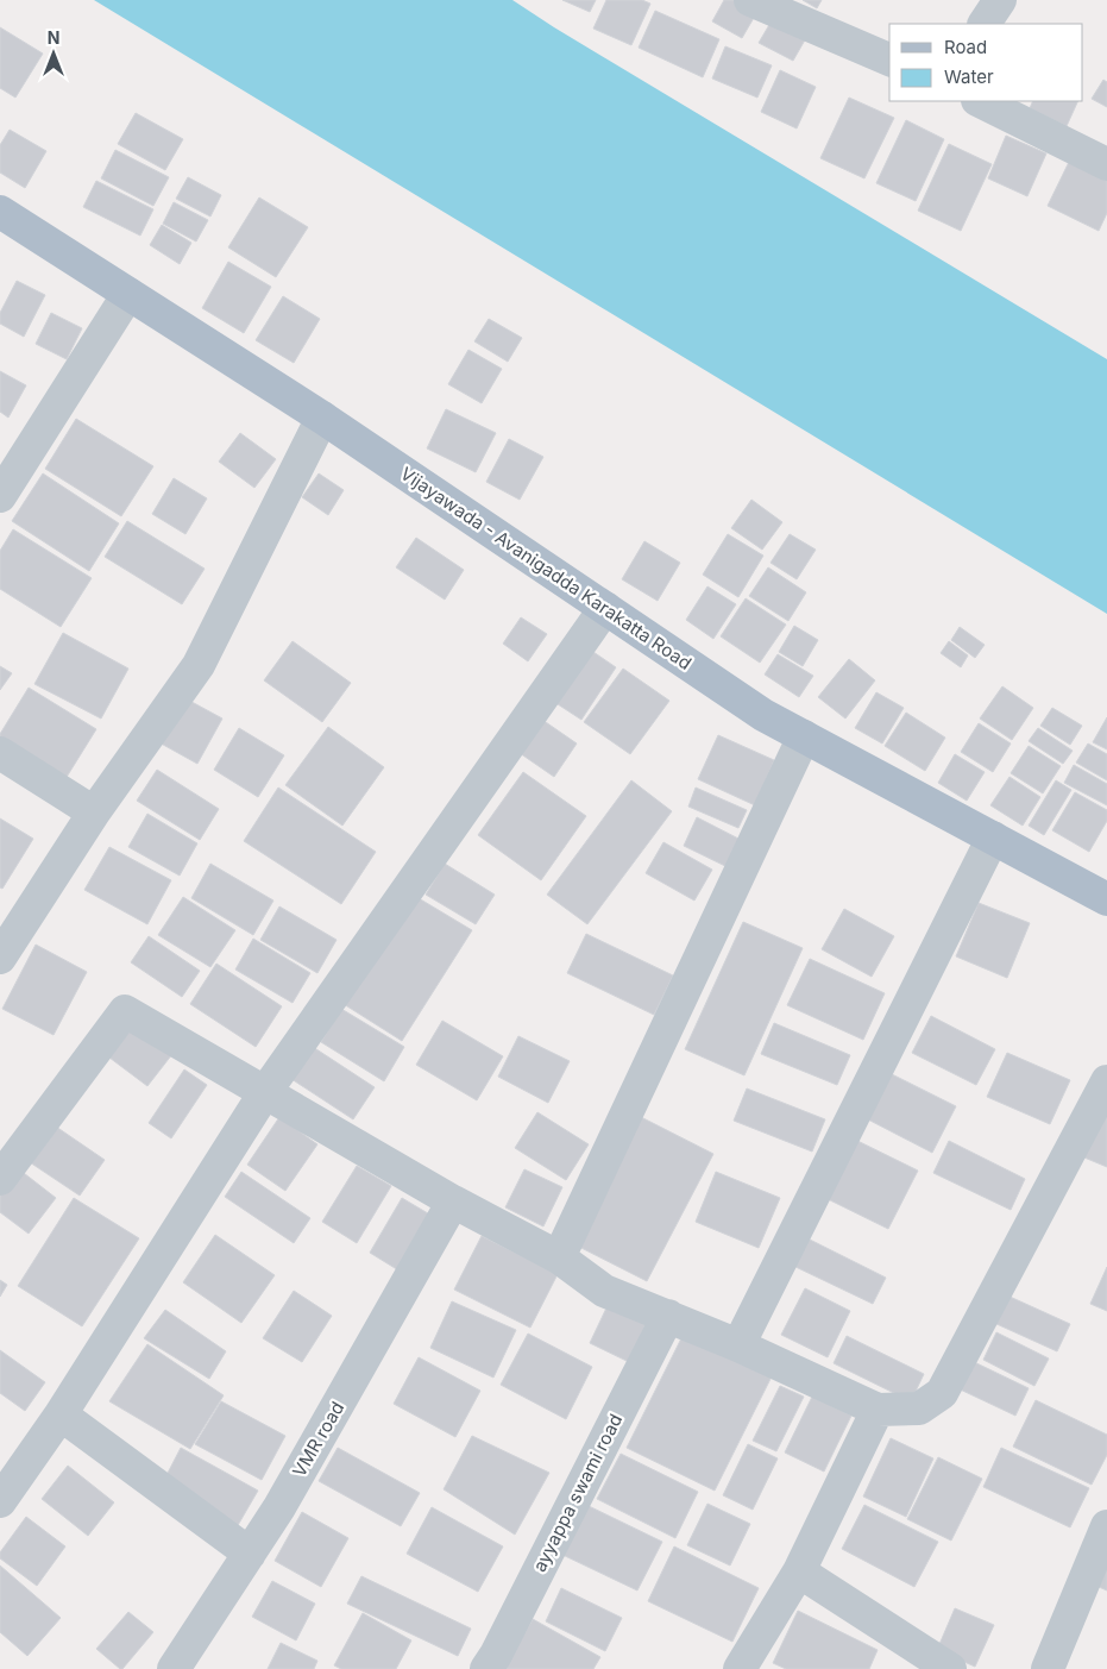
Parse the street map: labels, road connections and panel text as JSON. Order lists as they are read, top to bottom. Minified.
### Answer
{"streets":{"main road":["Vijayawada - Avanigadda Karakatta Road"],"street":["VMR road","ayyappa swami road"]},"legend":["Road","Water"],"north":"top"}
